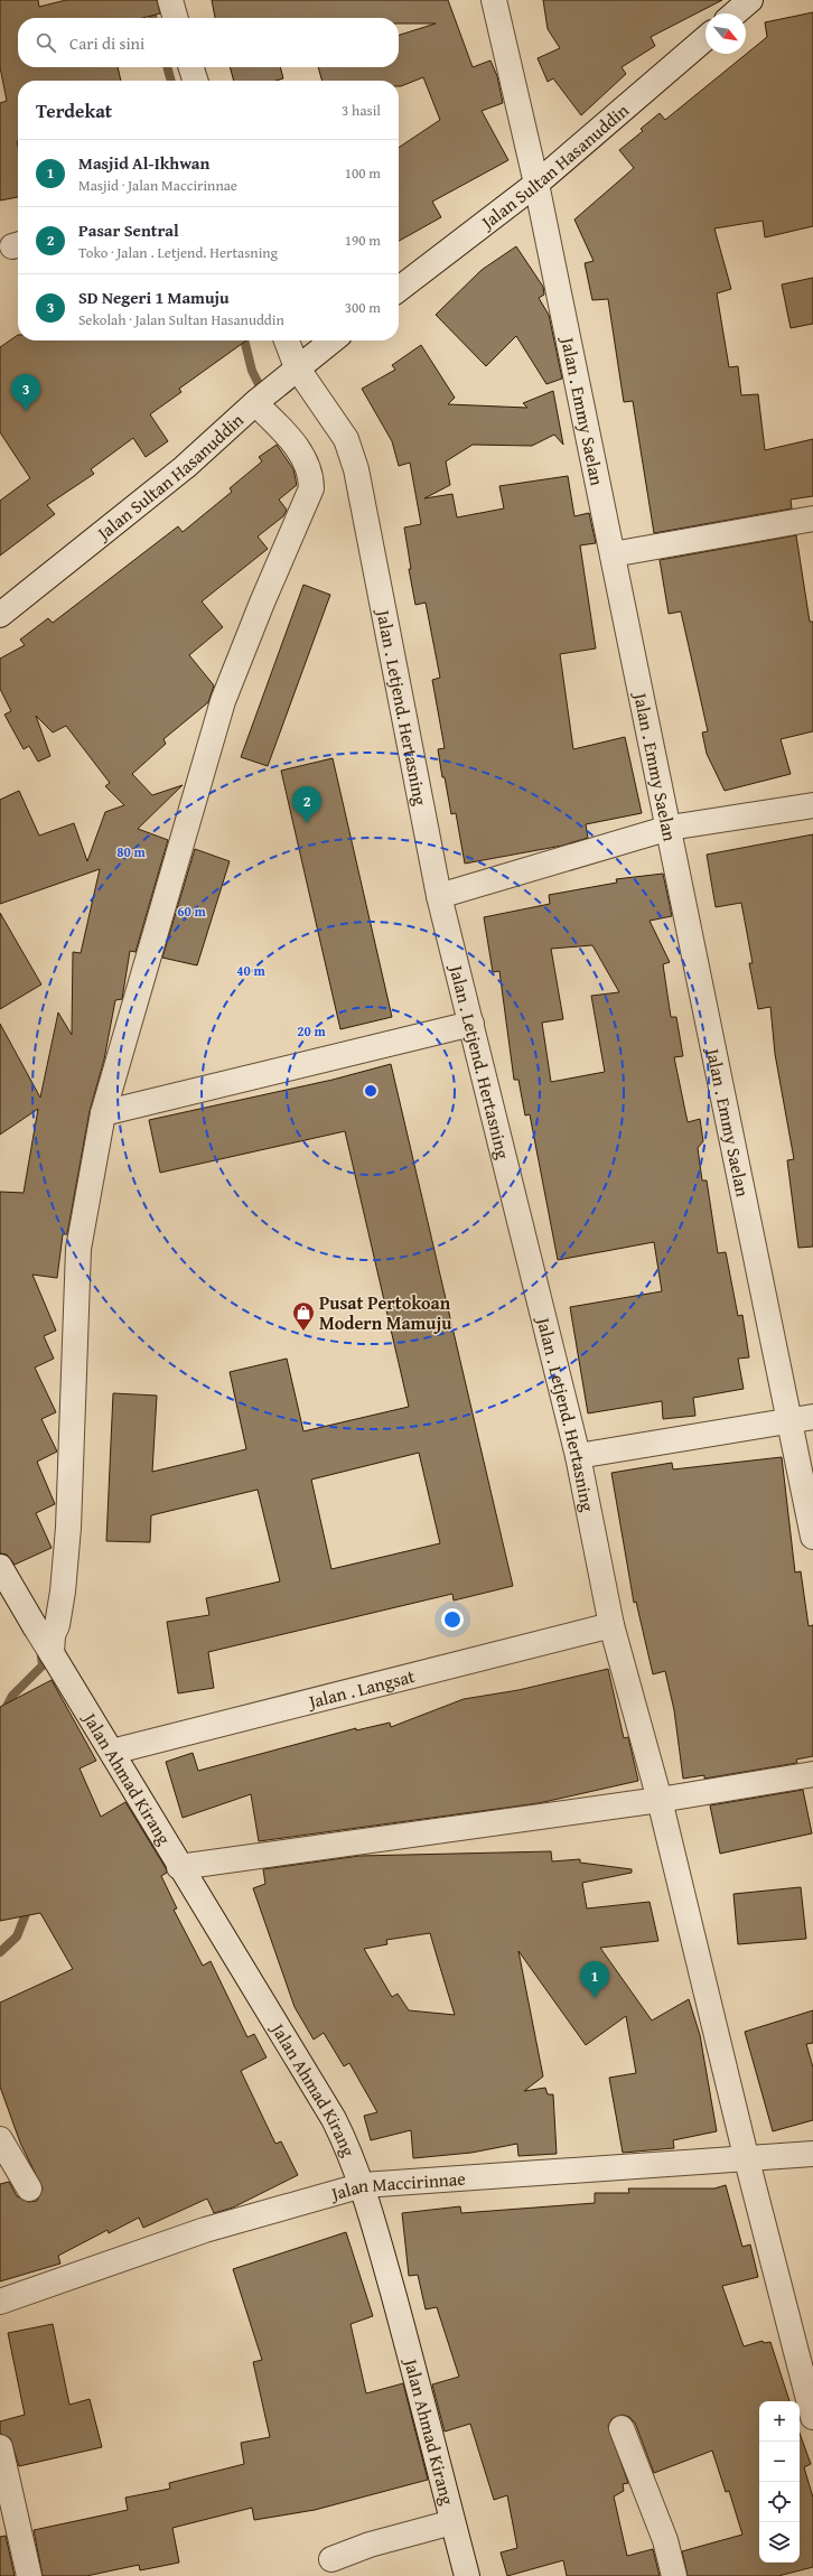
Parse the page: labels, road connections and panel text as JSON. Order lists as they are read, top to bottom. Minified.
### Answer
{"streets":{"street":["Jalan Sultan Hasanuddin","Jalan . Emmy Saelan","Jalan . Letjend. Hertasning","Jalan . Langsat","Jalan Ahmad Kirang","Jalan Maccirinnae"]},"crossings":[["Jalan Sultan Hasanuddin","Jalan . Emmy Saelan"],["Jalan Sultan Hasanuddin","Jalan . Letjend. Hertasning"],["Jalan . Letjend. Hertasning","Jalan . Langsat"],["Jalan . Letjend. Hertasning","Jalan Maccirinnae"],["Jalan . Langsat","Jalan Ahmad Kirang"],["Jalan Ahmad Kirang","Jalan Maccirinnae"]],"places":{"shop":["Pusat Pertokoan Modern Mamuju"]},"north":"bottom right","page":{"search":"Cari di sini","heading":["Terdekat","3 hasil"],"list":[{"mark":"1","name":"Masjid Al-Ikhwan","note":"Masjid · Jalan Maccirinnae","value":"100 m"},{"mark":"2","name":"Pasar Sentral","note":"Toko · Jalan . Letjend. Hertasning","value":"190 m"},{"mark":"3","name":"SD Negeri 1 Mamuju","note":"Sekolah · Jalan Sultan Hasanuddin","value":"300 m"}],"pins":["3","2","1"],"map_buttons":["+","−"]},"rings":["80 m","60 m","40 m","20 m"]}
